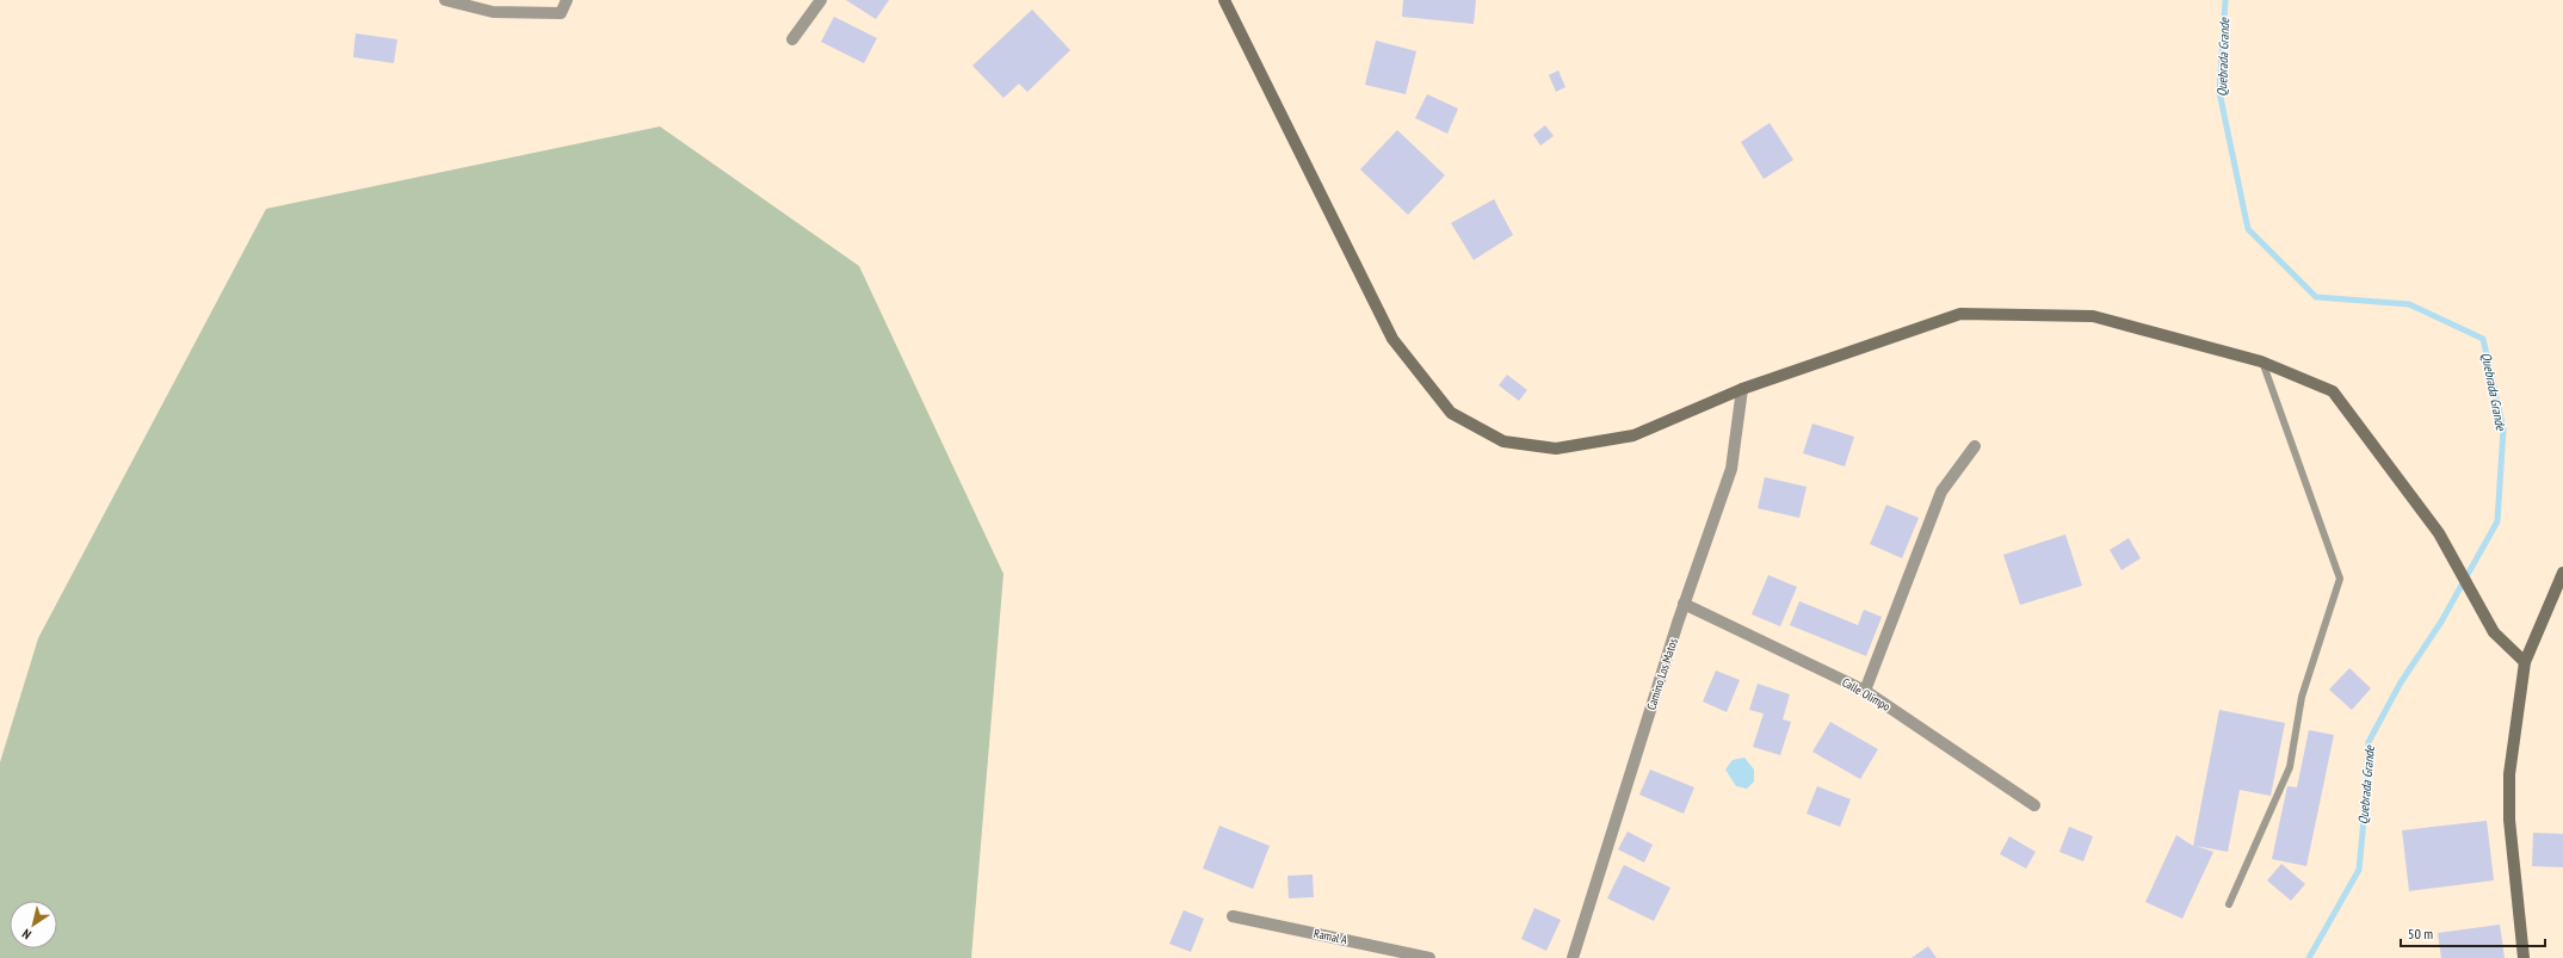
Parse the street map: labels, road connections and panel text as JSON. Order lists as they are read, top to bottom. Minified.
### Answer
{"streets":{"street":["Camino Los Matos","Calle Olimpo","Ramal A"]},"crossings":[["Camino Los Matos","Calle Olimpo"]],"water":["Quebrada Grande"],"scale_bar":"50 m","north":"bottom left"}
